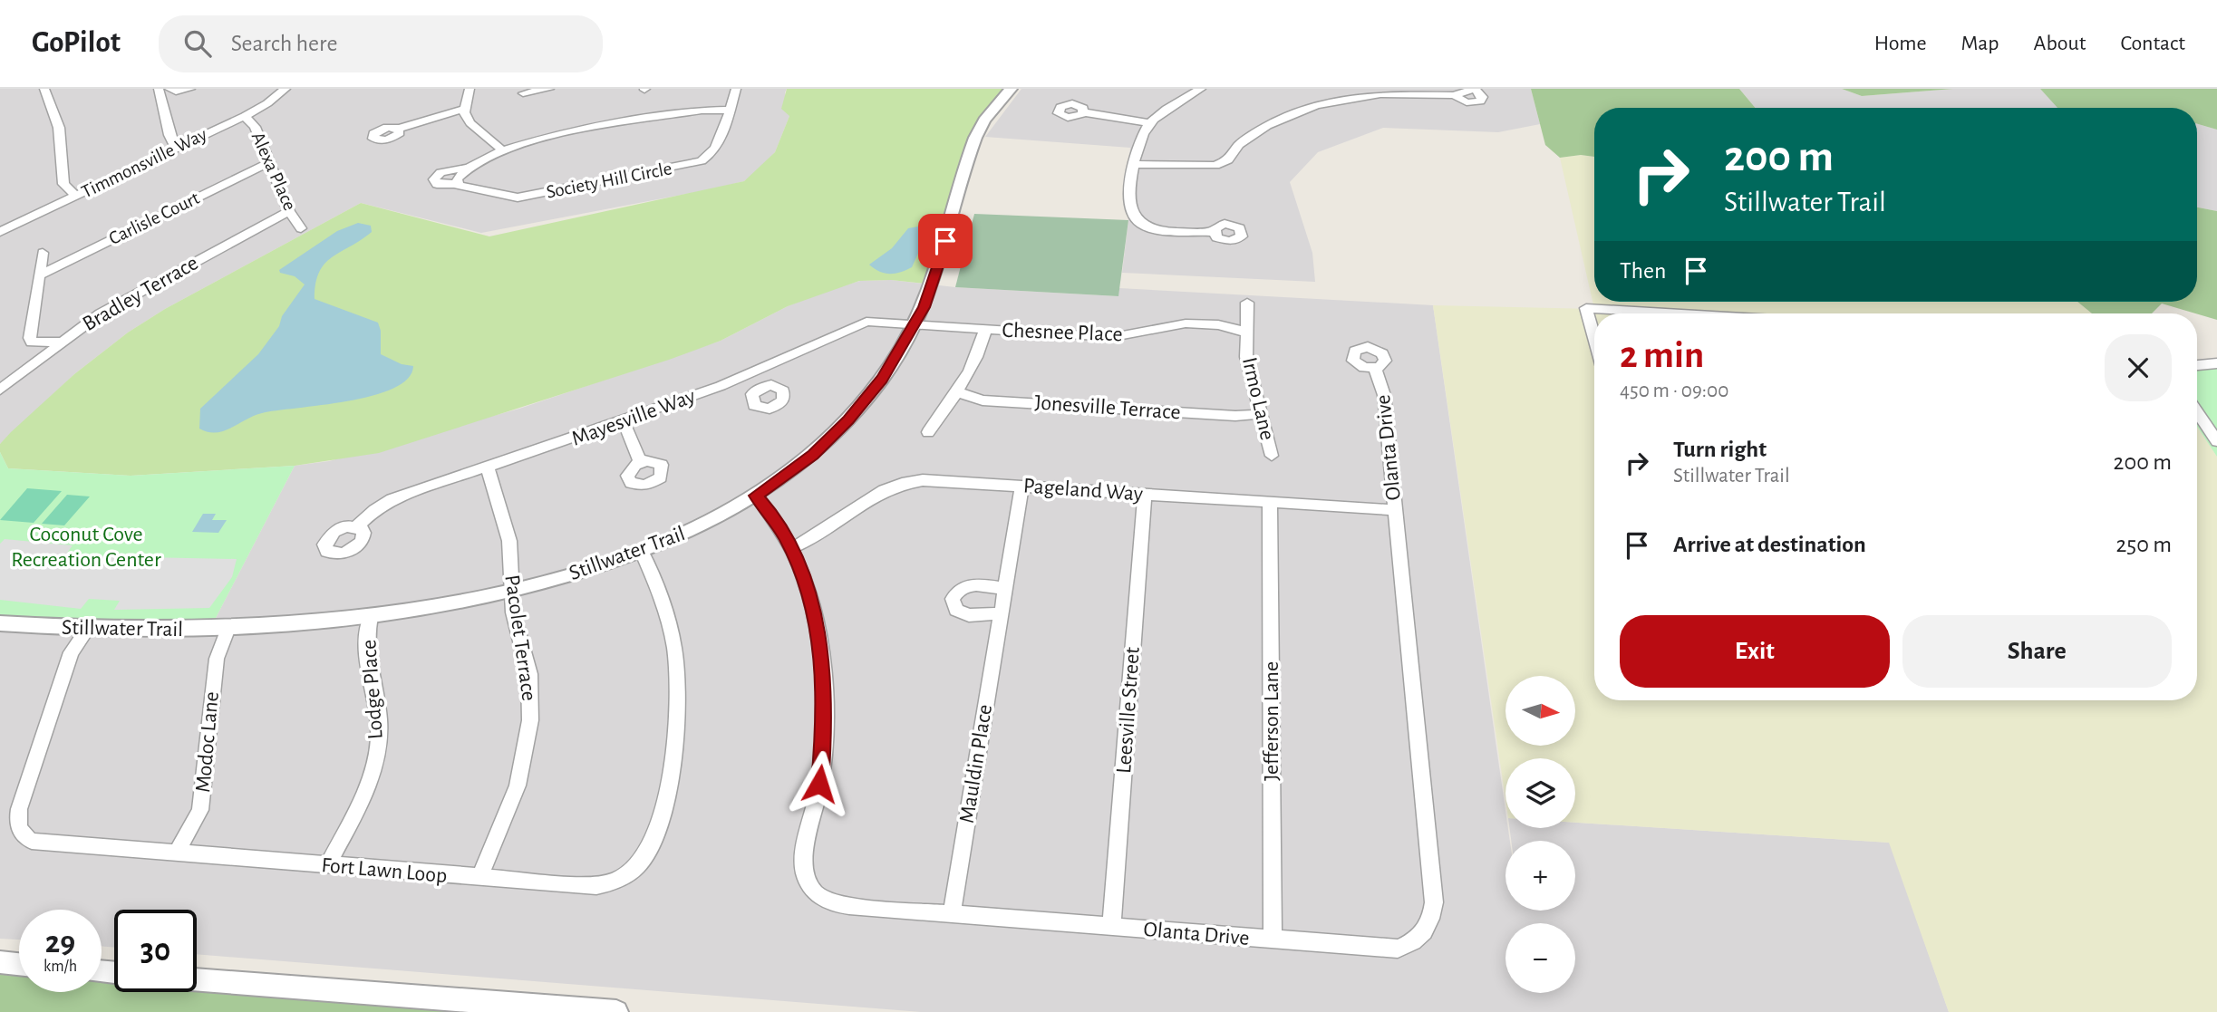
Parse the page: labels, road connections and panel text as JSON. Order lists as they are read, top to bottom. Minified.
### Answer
{"streets":{"street":["Timmonsville Way","Alexa Place","Society Hill Circle","Carlisle Court","Bradley Terrace","Chesnee Place","Irmo Lane","Jonesville Terrace","Mayesville Way","Olanta Drive","Pageland Way","Stillwater Trail","Pacolet Terrace","Lodge Place","Leesville Street","Jefferson Lane","Modoc Lane","Mauldin Place","Fort Lawn Loop"]},"crossings":[["Timmonsville Way","Alexa Place"],["Alexa Place","Carlisle Court"],["Alexa Place","Bradley Terrace"],["Chesnee Place","Irmo Lane"],["Chesnee Place","Mayesville Way"],["Chesnee Place","Stillwater Trail"],["Irmo Lane","Jonesville Terrace"],["Mayesville Way","Stillwater Trail"],["Mayesville Way","Pacolet Terrace"],["Olanta Drive","Pageland Way"],["Olanta Drive","Stillwater Trail"],["Olanta Drive","Leesville Street"],["Olanta Drive","Jefferson Lane"],["Olanta Drive","Mauldin Place"],["Pageland Way","Leesville Street"],["Pageland Way","Jefferson Lane"],["Pageland Way","Mauldin Place"],["Stillwater Trail","Pacolet Terrace"],["Stillwater Trail","Lodge Place"],["Stillwater Trail","Modoc Lane"],["Stillwater Trail","Fort Lawn Loop"],["Pacolet Terrace","Fort Lawn Loop"],["Lodge Place","Fort Lawn Loop"],["Modoc Lane","Fort Lawn Loop"]],"parks":["Coconut Cove Recreation Center"],"north":"right","page":{"header":"GoPilot","search":"Search here","nav":["Home","Map","About","Contact"],"turn":["200 m","Stillwater Trail"],"then":"Then","heading":["2 min","450 m · 09:00"],"list":[{"name":"Turn right","note":"Stillwater Trail","value":"200 m"},{"name":"Arrive at destination","value":"250 m"}],"buttons":["Exit","Share"],"map_buttons":["+","−"],"speed":"29 km/h","limit":"30"}}
